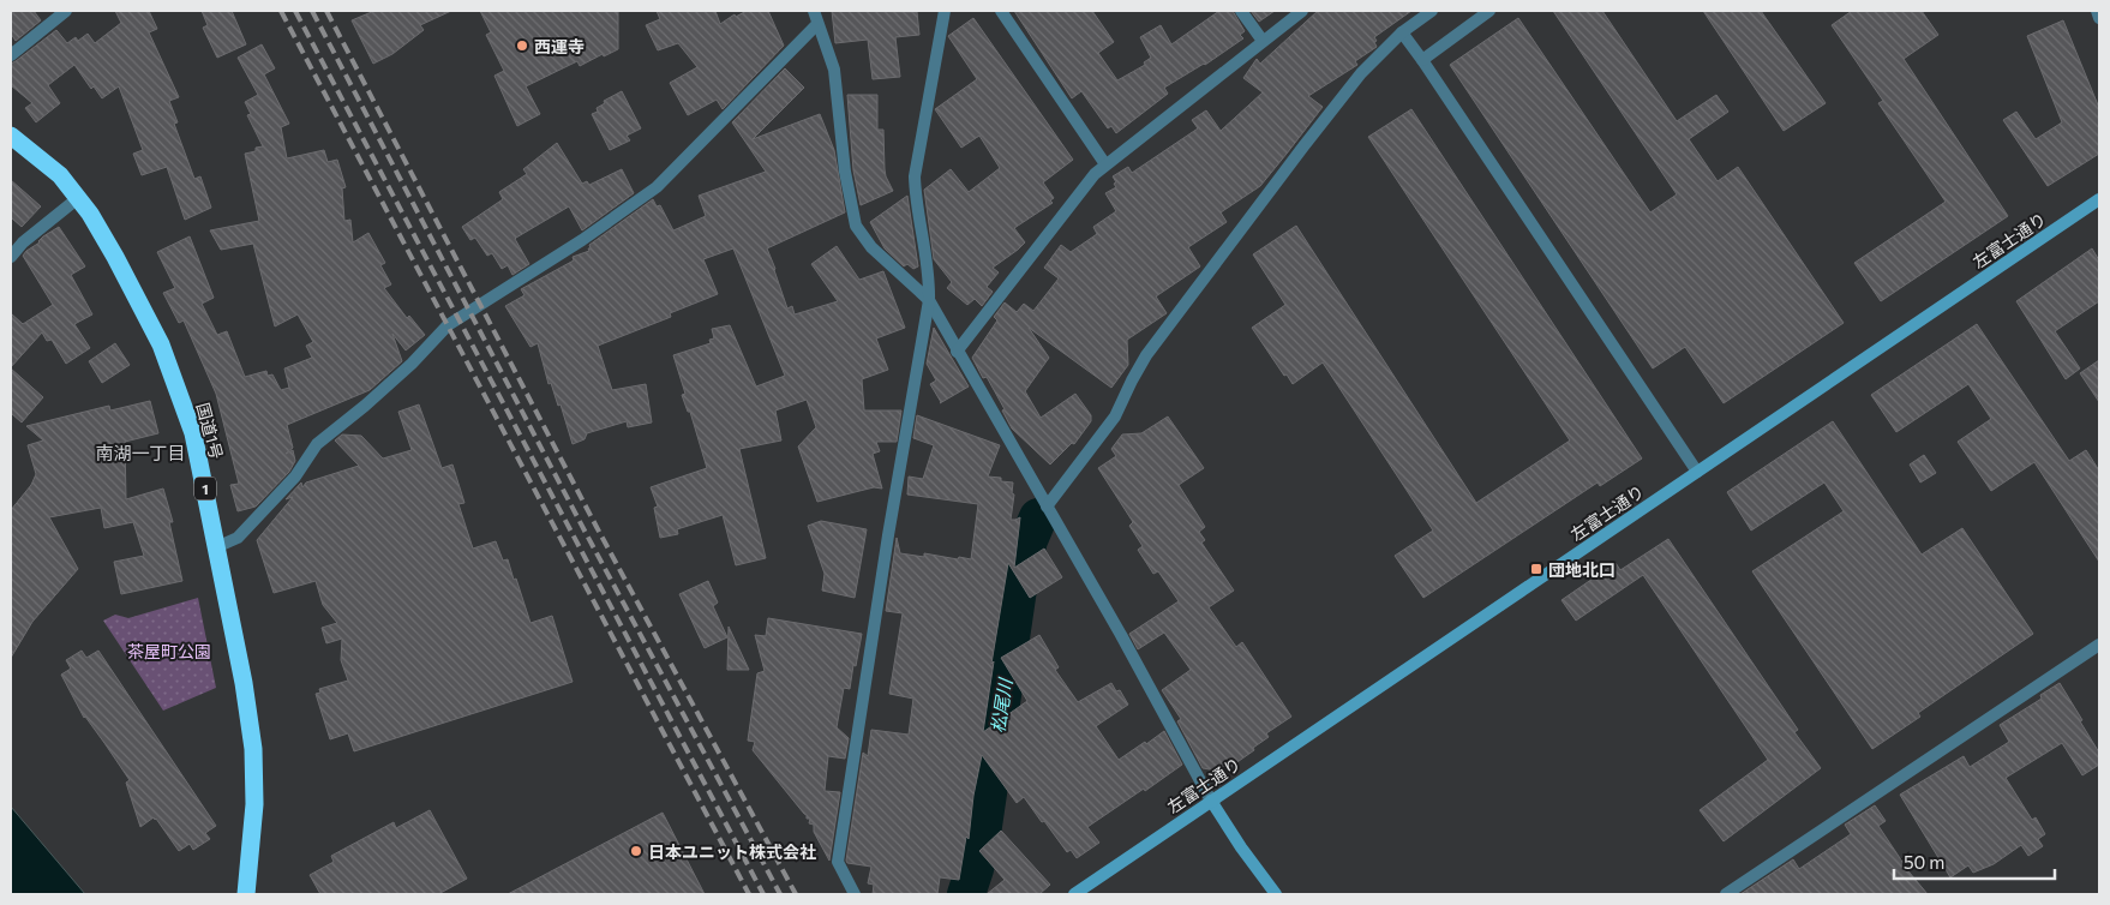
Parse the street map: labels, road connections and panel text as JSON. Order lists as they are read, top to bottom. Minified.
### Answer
{"streets":{"highway":["国道1号","1"],"street":["左富士通り"]},"districts":["南湖一丁目"],"water":["松尾川"],"parks":["茶屋町公園"],"places":{"other":["西運寺","日本ユニット株式会社"],"transit":["団地北口"]},"scale_bar":"50 m"}
